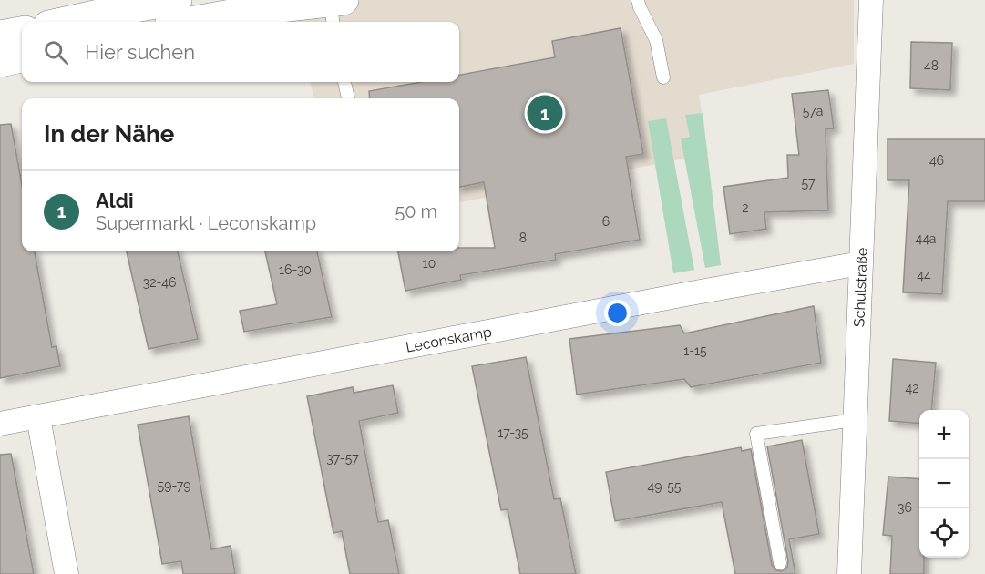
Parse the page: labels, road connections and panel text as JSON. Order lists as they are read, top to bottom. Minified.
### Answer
{"streets":{"street":["Schulstraße","Leconskamp"]},"crossings":[["Schulstraße","Leconskamp"]],"house_numbers":["48","57a","46","57","2","6","8","44a","10","16-30","44","32-46","1-15","42","17-35","37-57","59-79","49-55","36"],"page":{"search":"Hier suchen","pins":"1","heading":"In der Nähe","list":[{"mark":"1","name":"Aldi","note":"Supermarkt · Leconskamp","value":"50 m"}],"map_buttons":["+","−"]}}
